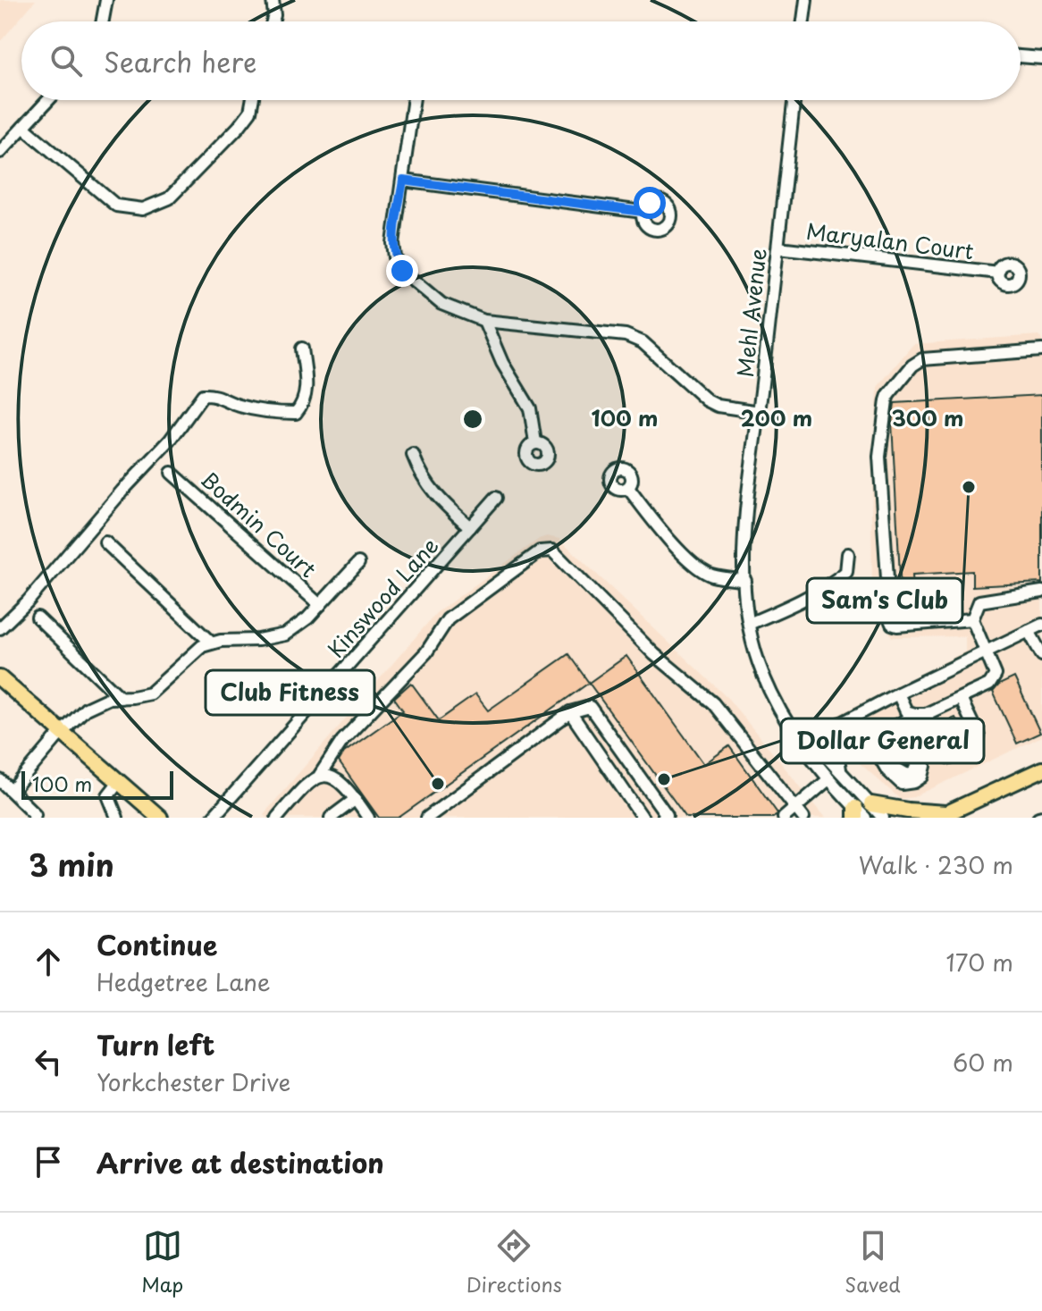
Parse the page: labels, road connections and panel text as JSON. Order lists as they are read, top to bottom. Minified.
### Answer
{"streets":{"street":["Maryalan Court","Mehl Avenue","Bodmin Court","Kinswood Lane"]},"crossings":[["Maryalan Court","Mehl Avenue"]],"places":["Sam's Club","Dollar General","Club Fitness"],"scale_bar":"100 m","page":{"search":"Search here","scale":"100 m","heading":["3 min","Walk · 230 m"],"list":[["Continue","Hedgetree Lane","170 m"],["Turn left","Yorkchester Drive","60 m"],"Arrive at destination"],"nav":["Map","Directions","Saved"]},"rings":["100 m","200 m","300 m"]}
